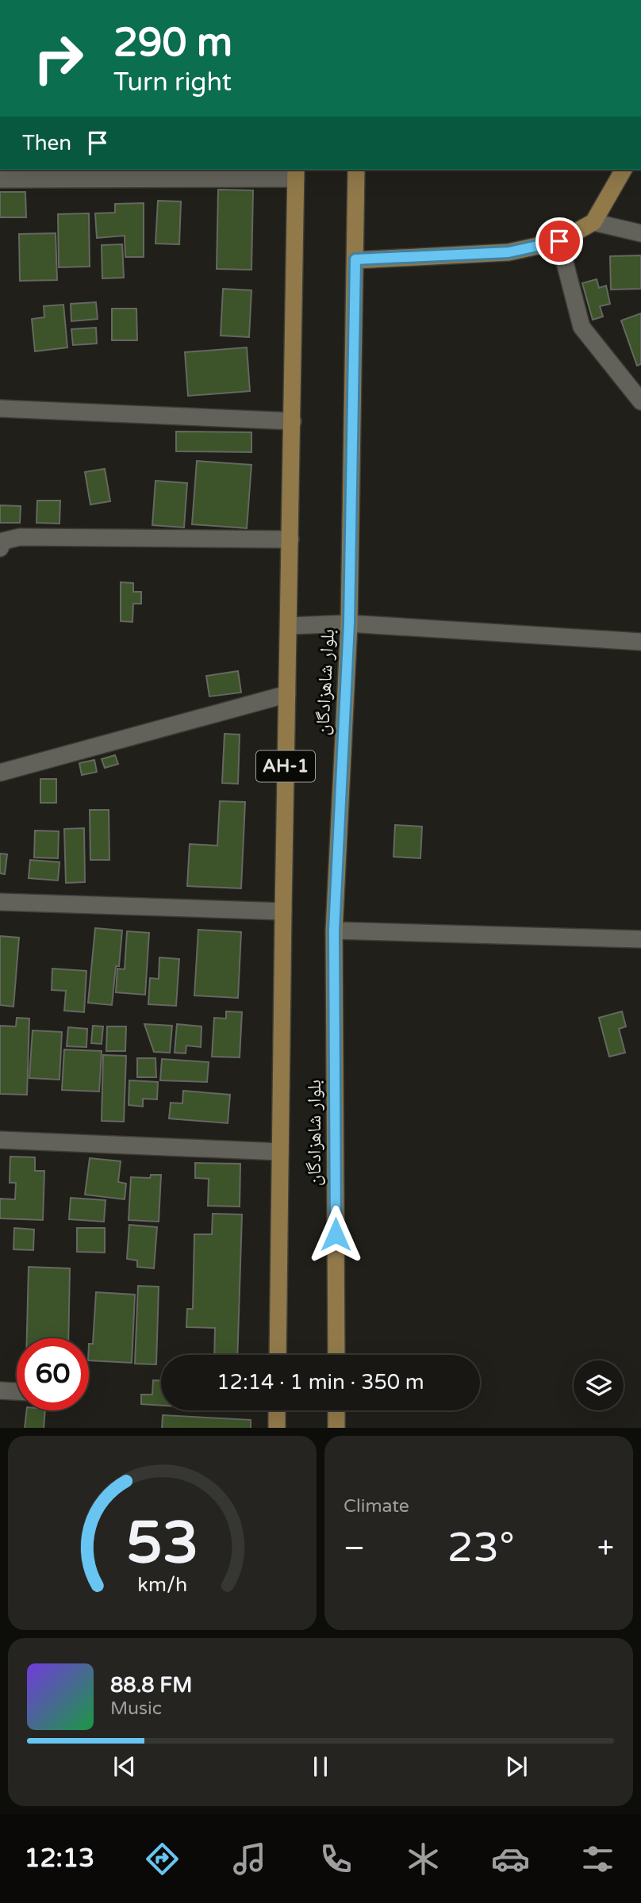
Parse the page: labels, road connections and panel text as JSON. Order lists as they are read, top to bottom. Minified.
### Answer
{"streets":{"main road":["بلوار شاهزادگان","AH-1"]},"page":{"turn":["290 m","Turn right"],"then":"Then","limit":"60","trip":"12:14 · 1 min · 350 m","tile":"Climate","heat":["−","23°","+"],"song":["88.8 FM","Music"],"tabs":"12:13","gauge":["53","km/h"]}}
